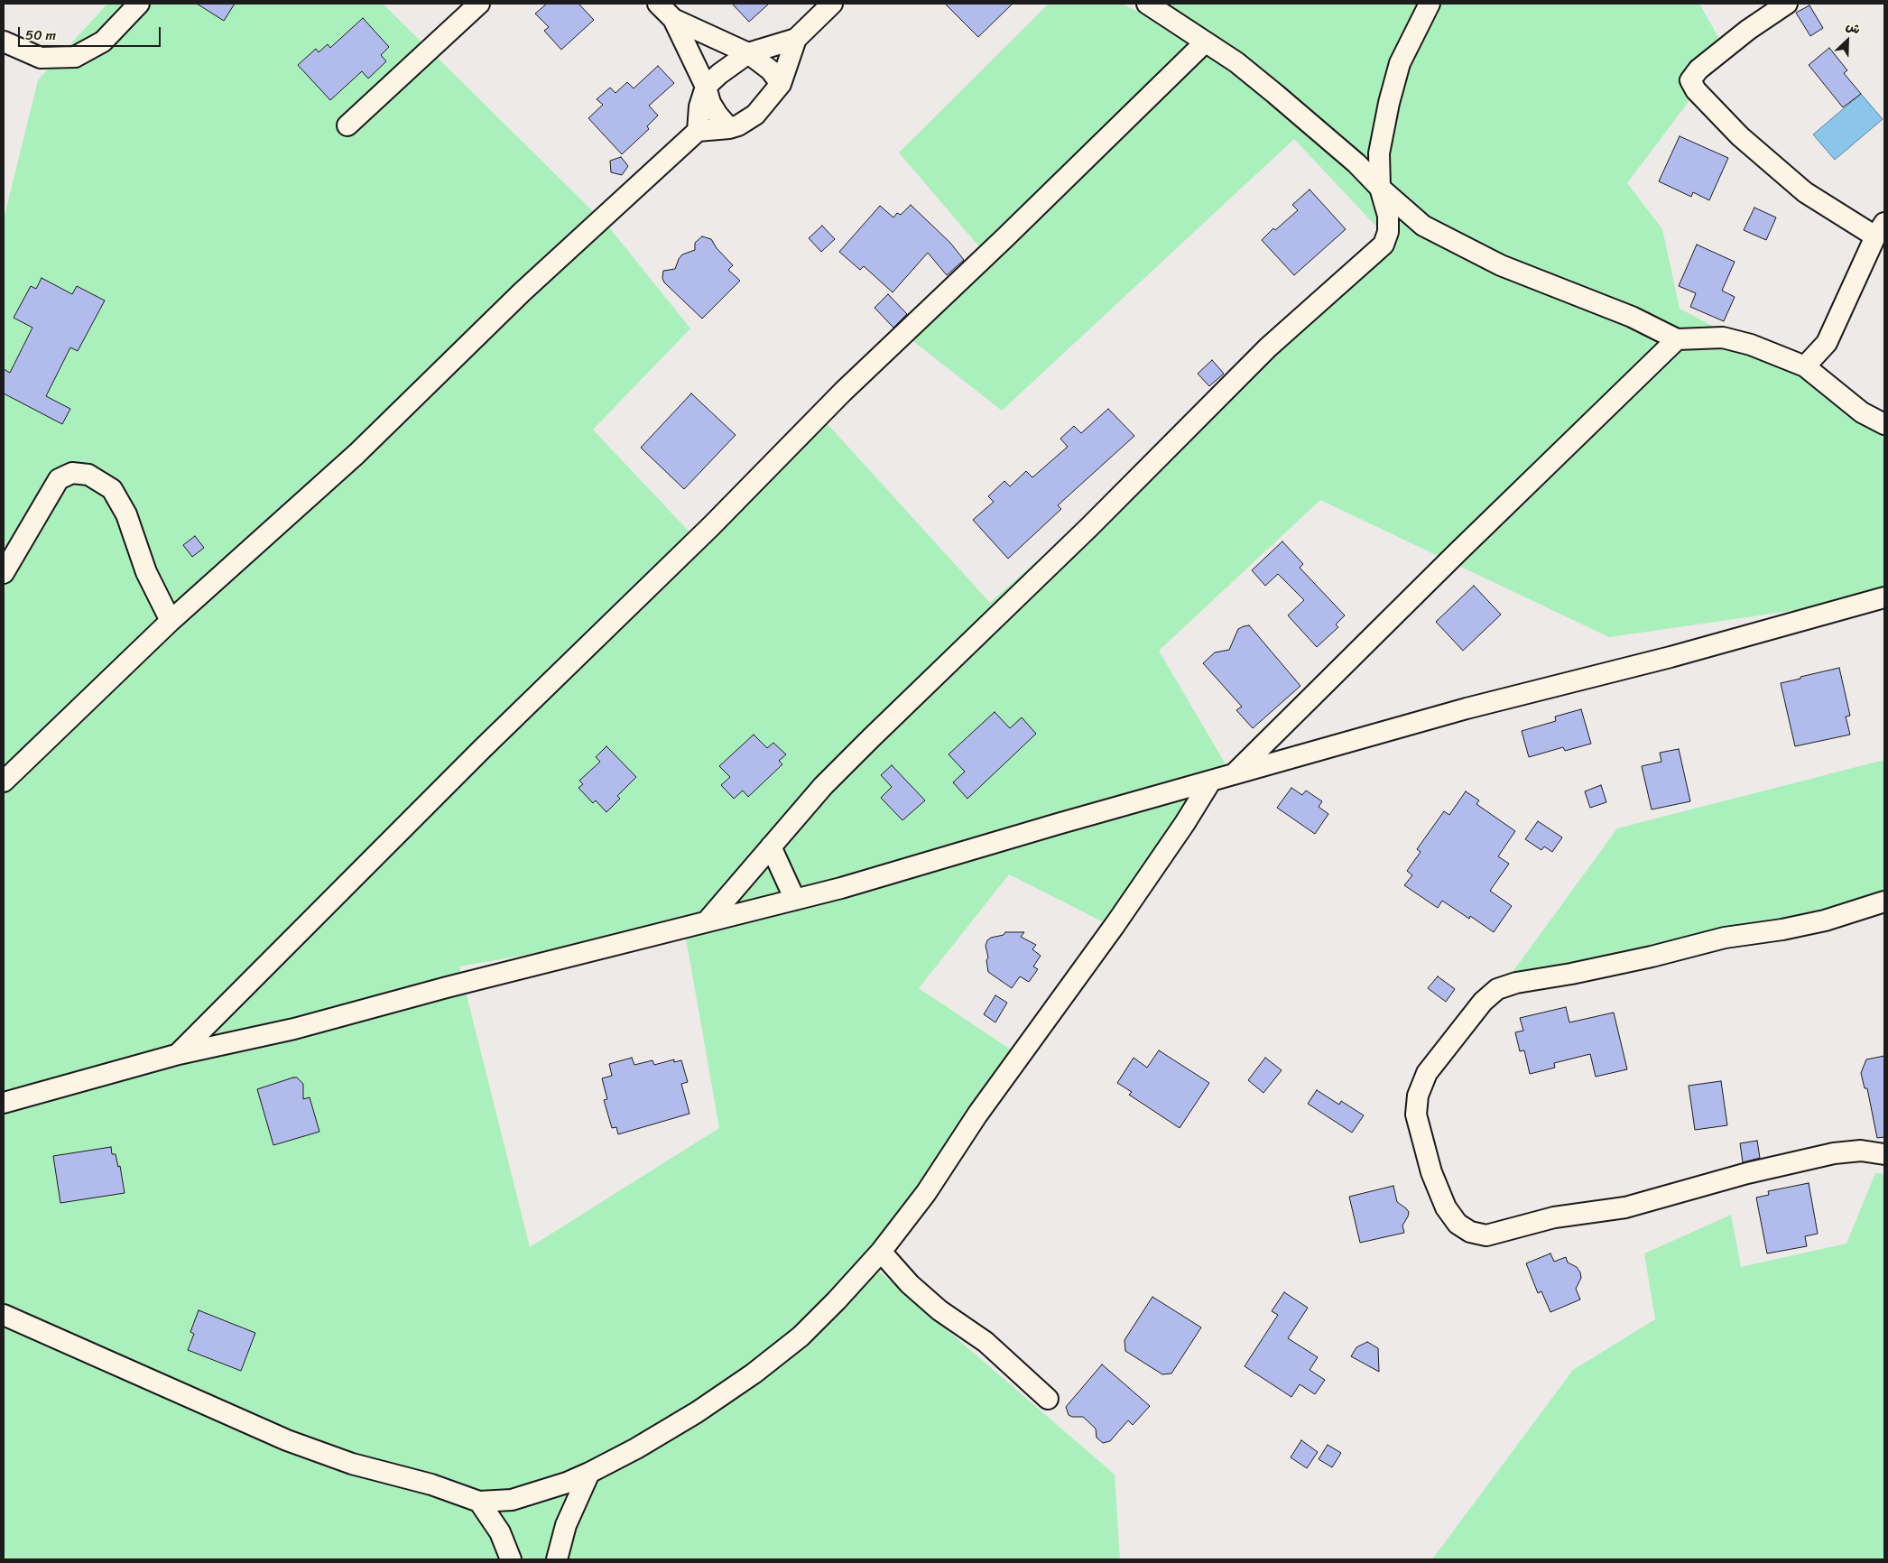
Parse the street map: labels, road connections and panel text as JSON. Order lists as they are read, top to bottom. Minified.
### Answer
{"scale_bar":"50 m","north":"top right"}
